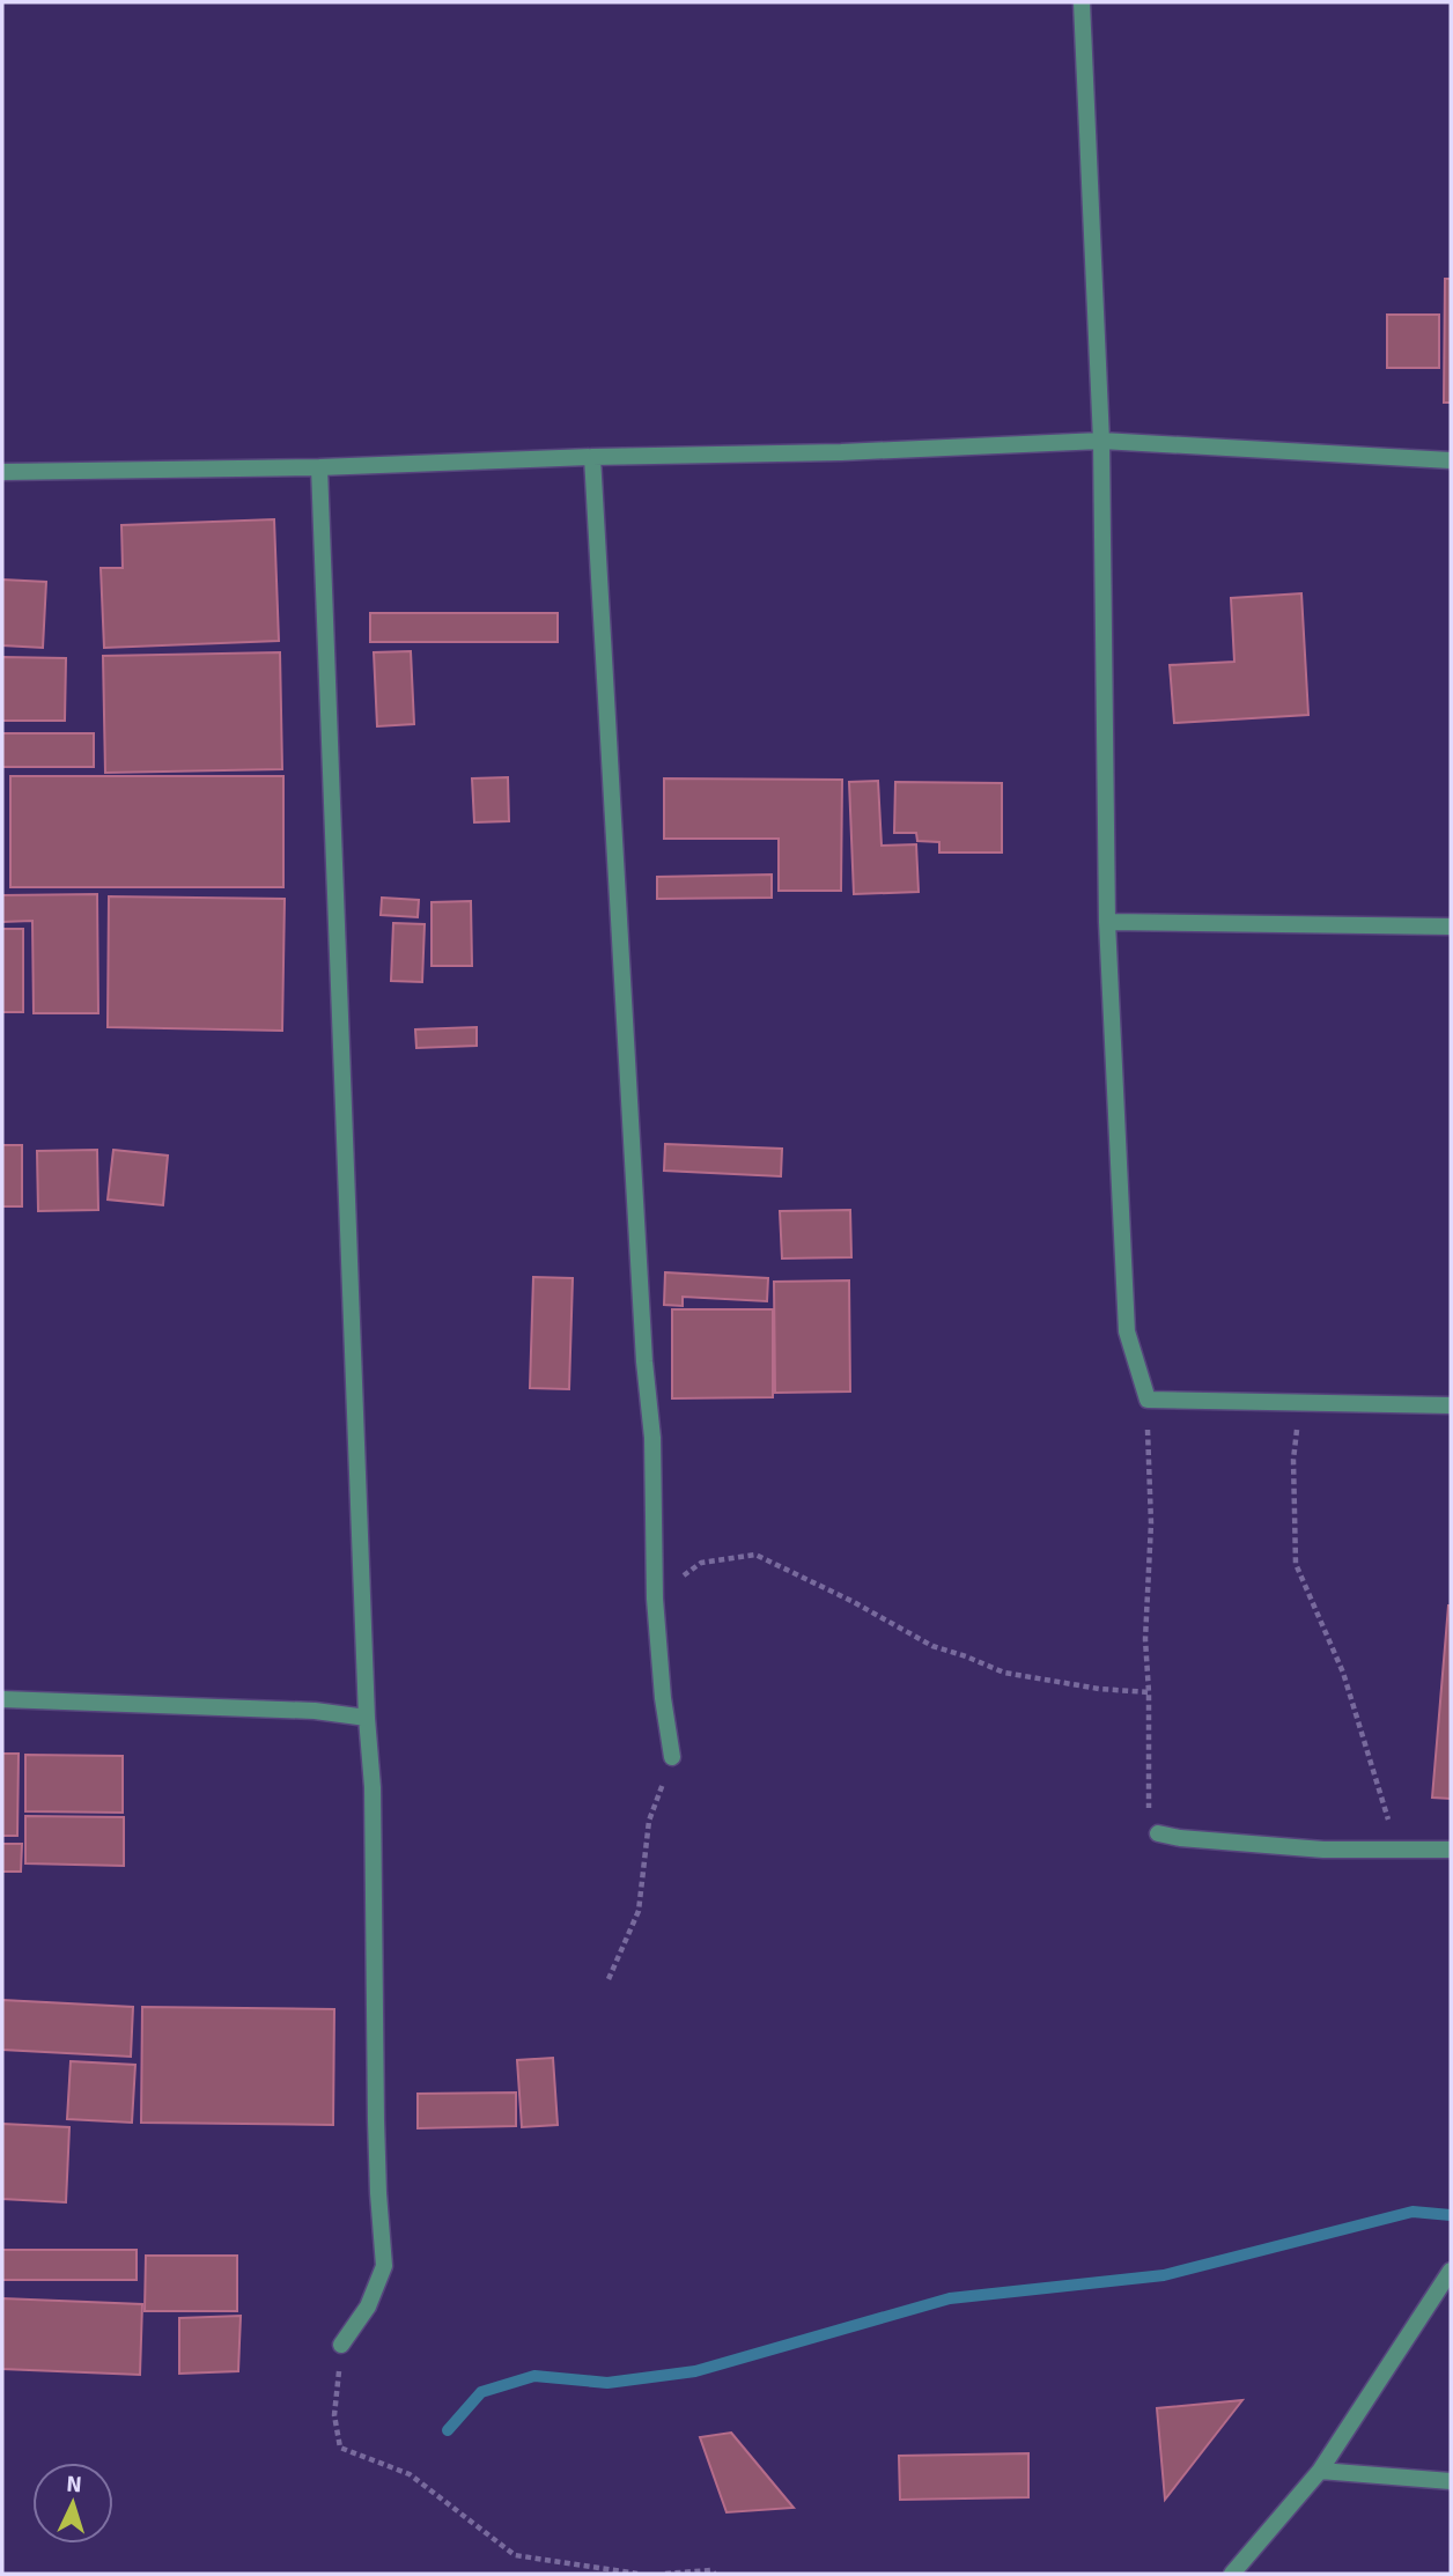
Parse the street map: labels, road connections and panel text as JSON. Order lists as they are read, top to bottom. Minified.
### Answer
{"north":"top"}
